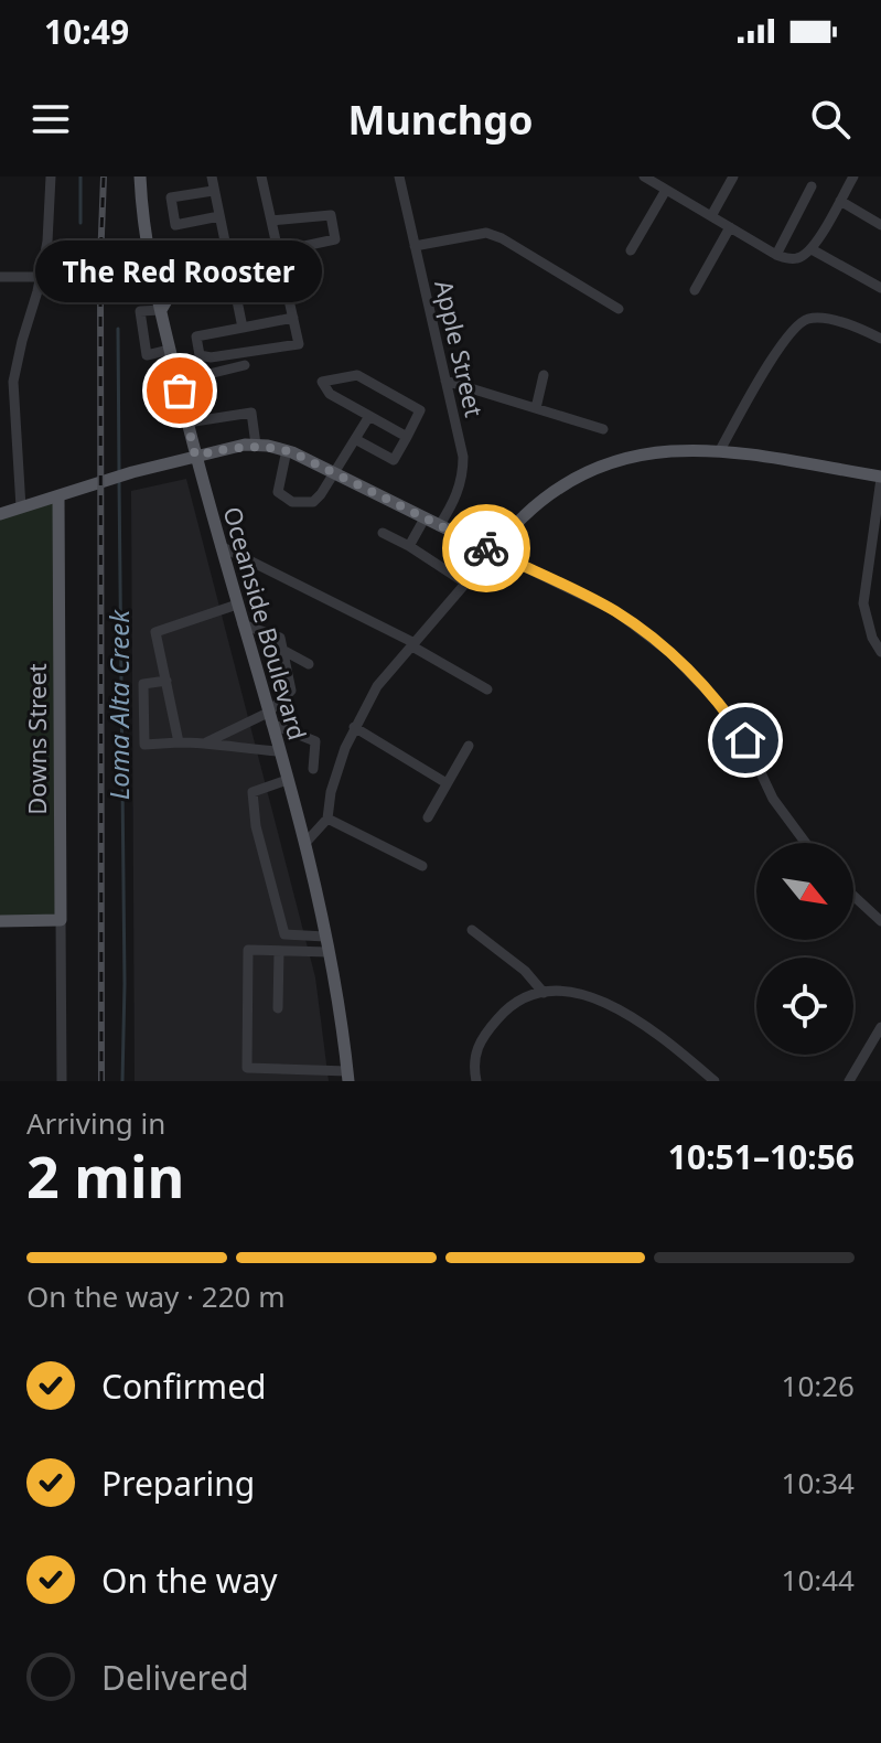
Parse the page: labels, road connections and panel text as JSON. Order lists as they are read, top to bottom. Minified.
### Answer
{"streets":{"main road":["Oceanside Boulevard","Downs Street"],"street":["Apple Street"]},"water":["Loma Alta Creek"],"places":["The Red Rooster"],"north":"bottom right","page":{"status":"10:49","header":"Munchgo","bubble":"The Red Rooster","heading":["2 min","Arriving in","10:51–10:56"],"bar":"On the way · 220 m","list":[["Confirmed","10:26"],["Preparing","10:34"],["On the way","10:44"],"Delivered"]}}
